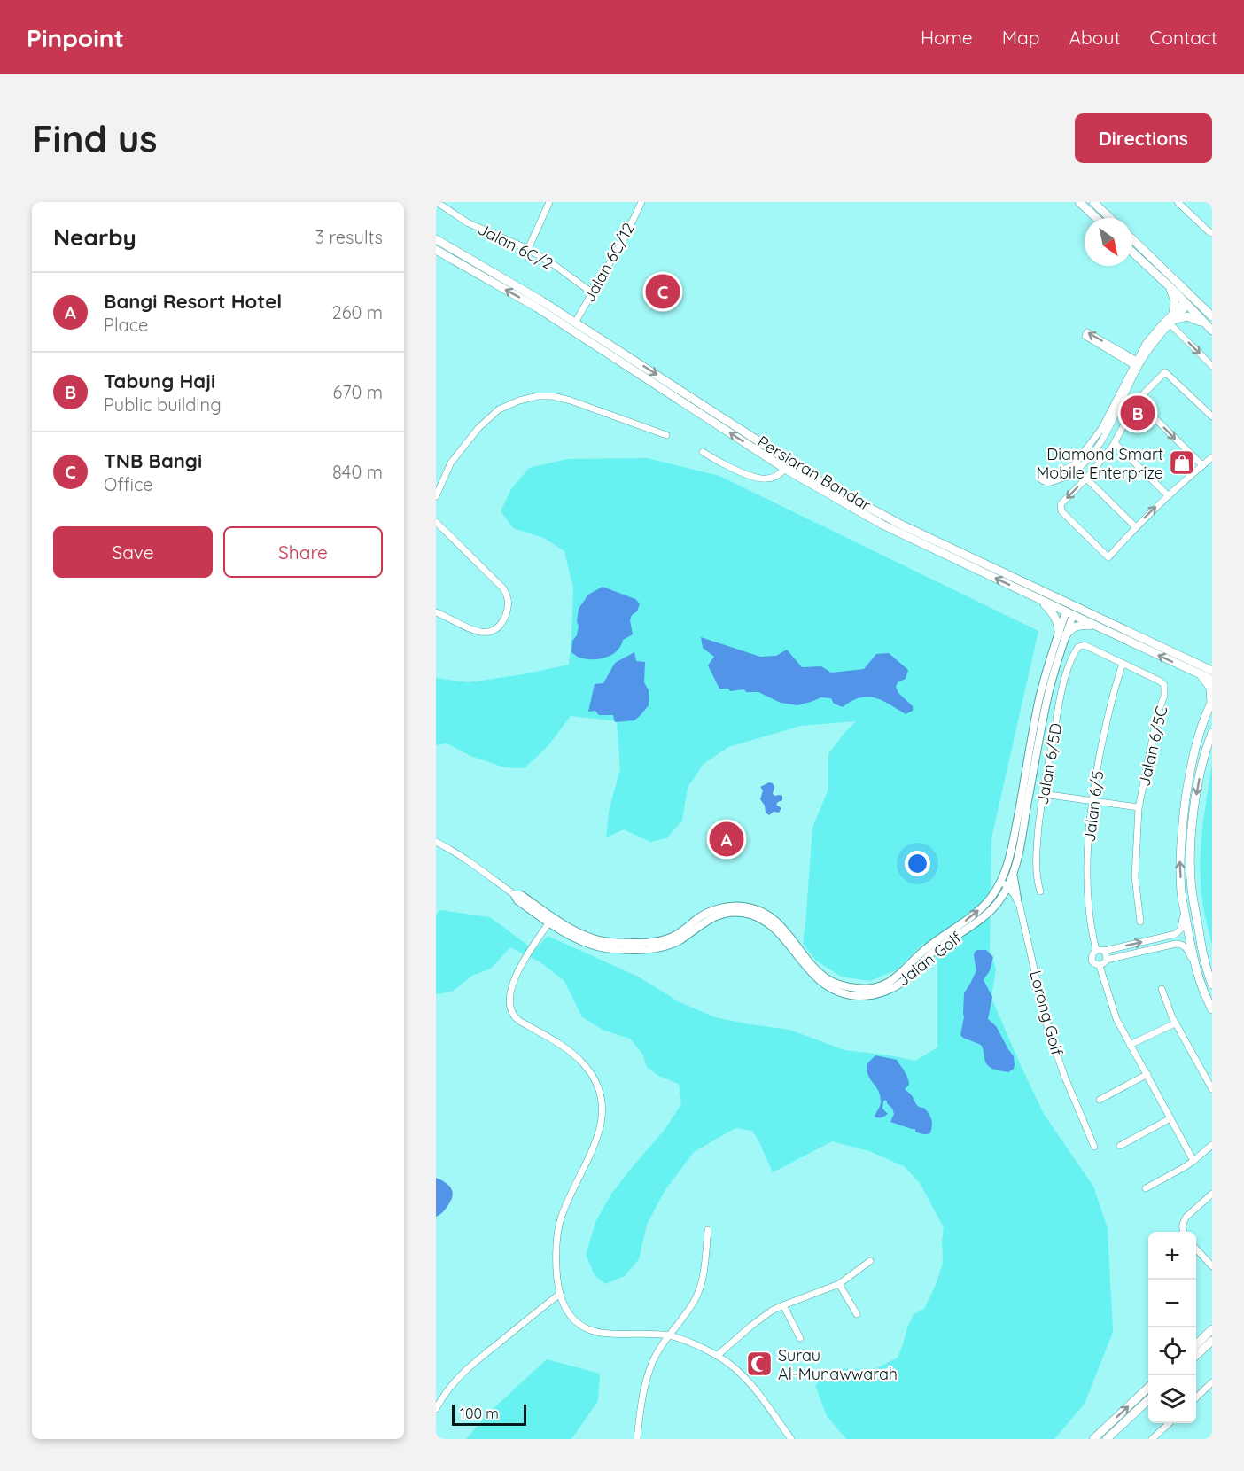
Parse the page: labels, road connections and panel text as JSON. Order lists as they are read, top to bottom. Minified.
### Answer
{"streets":{"main road":["Persiaran Bandar"],"street":["Jalan 6C/2","Jalan 6C/12","Jalan 6/5C","Jalan 6/5D","Jalan 6/5","Jalan Golf","Lorong Golf"]},"crossings":[["Jalan 6C/2","Jalan 6C/12"],["Jalan 6C/12","Persiaran Bandar"],["Persiaran Bandar","Jalan Golf"],["Jalan 6/5C","Jalan 6/5D"],["Jalan 6/5C","Jalan 6/5"],["Jalan 6/5D","Jalan 6/5"],["Jalan Golf","Lorong Golf"]],"places":{"shop":["Diamond Smart Mobile Enterprize"],"mosque":["Surau Al-Munawwarah"]},"scale_bar":"100 m","north":"bottom right","page":{"header":"Pinpoint","nav":["Home","Map","About","Contact"],"buttons":["Directions",["Save","Share"]],"title":"Find us","heading":["Nearby","3 results"],"list":[{"mark":"A","name":"Bangi Resort Hotel","note":"Place","value":"260 m"},{"mark":"B","name":"Tabung Haji","note":"Public building","value":"670 m"},{"mark":"C","name":"TNB Bangi","note":"Office","value":"840 m"}],"pins":["C","B","A"],"map_buttons":["+","−"],"scale":"100 m"}}
